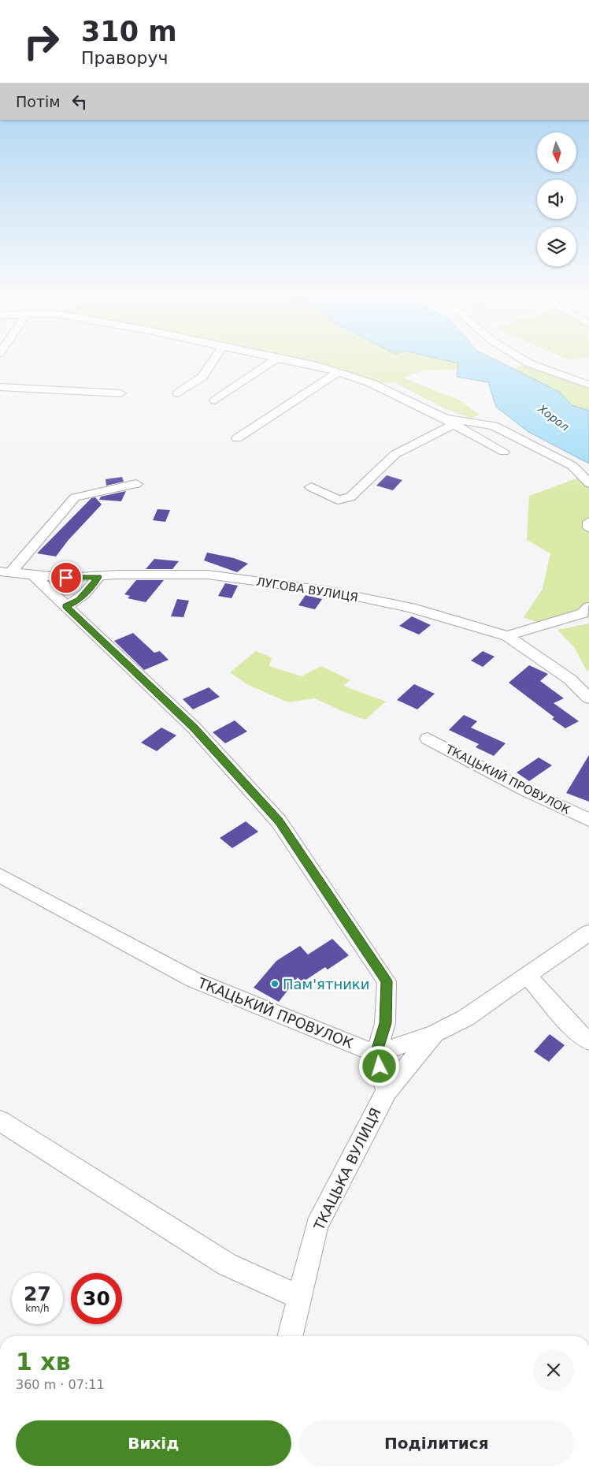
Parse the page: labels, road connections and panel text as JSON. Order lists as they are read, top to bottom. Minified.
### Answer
{"streets":{"street":["ЛУГОВА ВУЛИЦЯ","ТКАЦЬКИЙ ПРОВУЛОК","ТКАЦЬКА ВУЛИЦЯ"]},"water":["Хорол"],"places":["Пам'ятники"],"north":"bottom","page":{"turn":["310 m","Праворуч"],"then":"Потім","speed":"27 km/h","limit":"30","heading":["1 хв","360 m · 07:11"],"buttons":["Вихід","Поділитися"]}}
